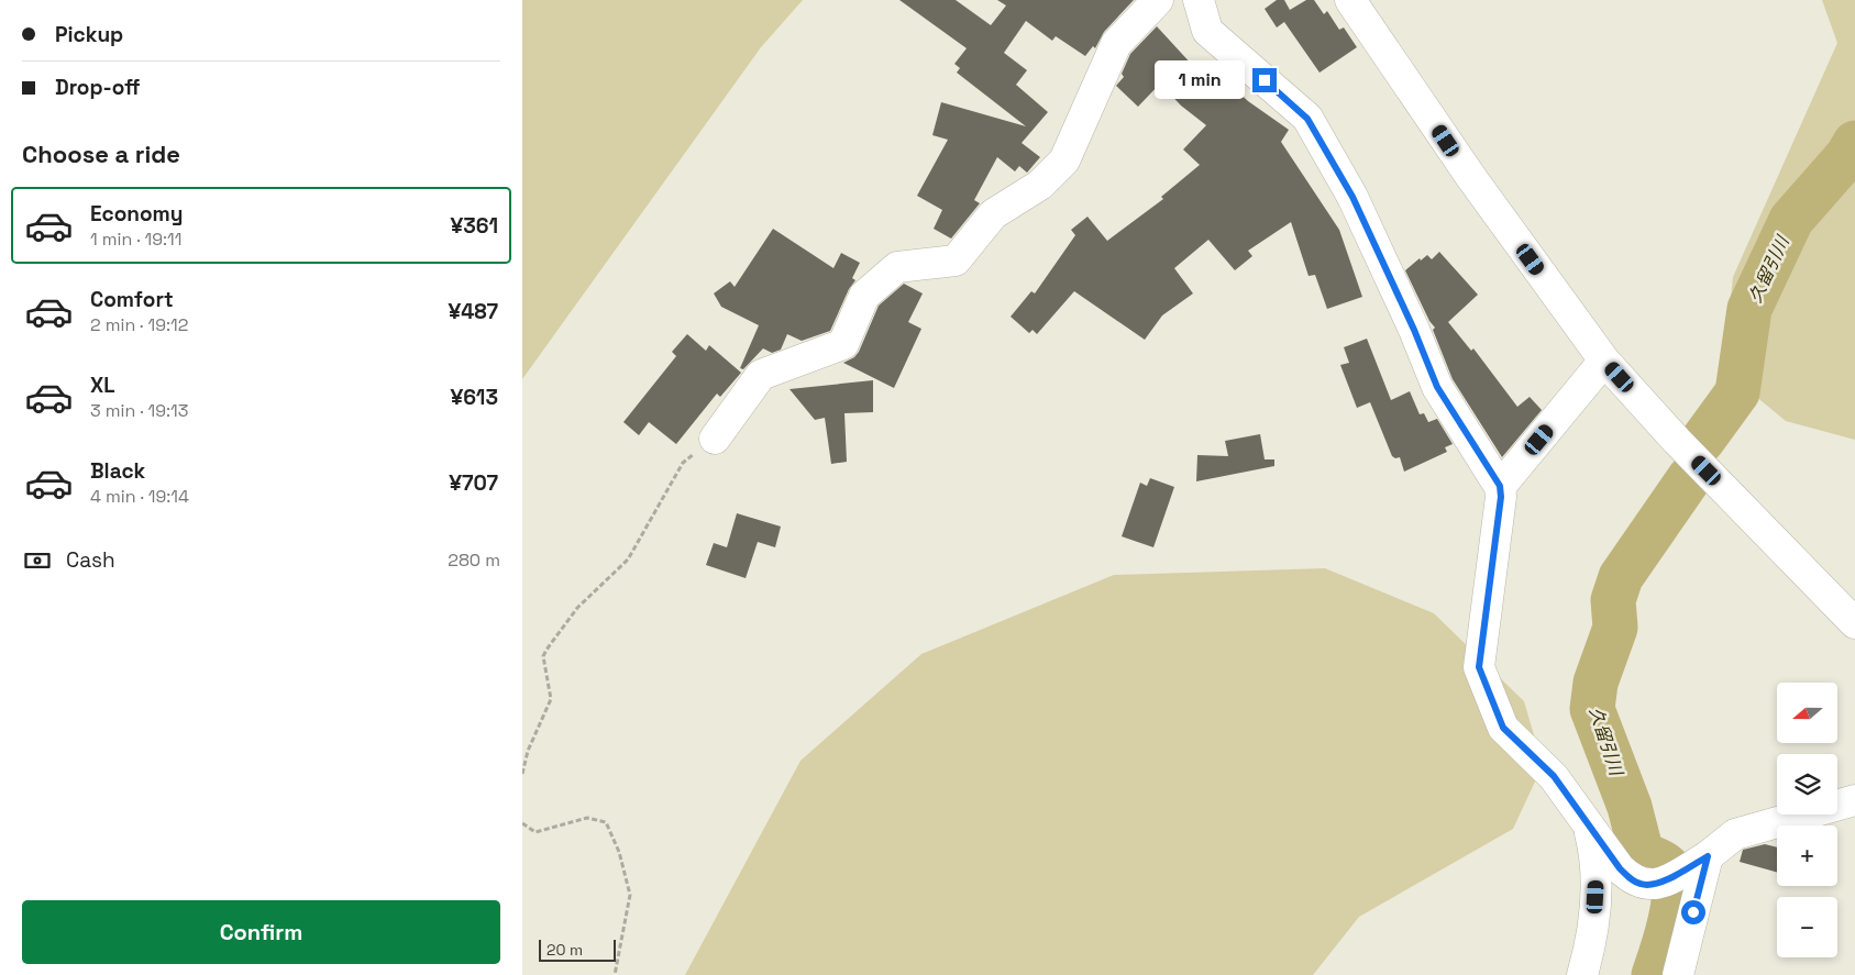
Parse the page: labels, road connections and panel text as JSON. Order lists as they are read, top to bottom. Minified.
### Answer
{"water":["久留引川"],"scale_bar":"20 m","north":"left","page":{"banner":["Pickup","Drop-off"],"bubble":"1 min","heading":"Choose a ride","list":[{"name":"Economy","note":"1 min · 19:11","value":"¥361"},{"name":"Comfort","note":"2 min · 19:12","value":"¥487"},{"name":"XL","note":"3 min · 19:13","value":"¥613"},{"name":"Black","note":"4 min · 19:14","value":"¥707"}],"pay":["Cash","280 m"],"map_buttons":["+","−"],"buttons":"Confirm","scale":"20 m"}}
